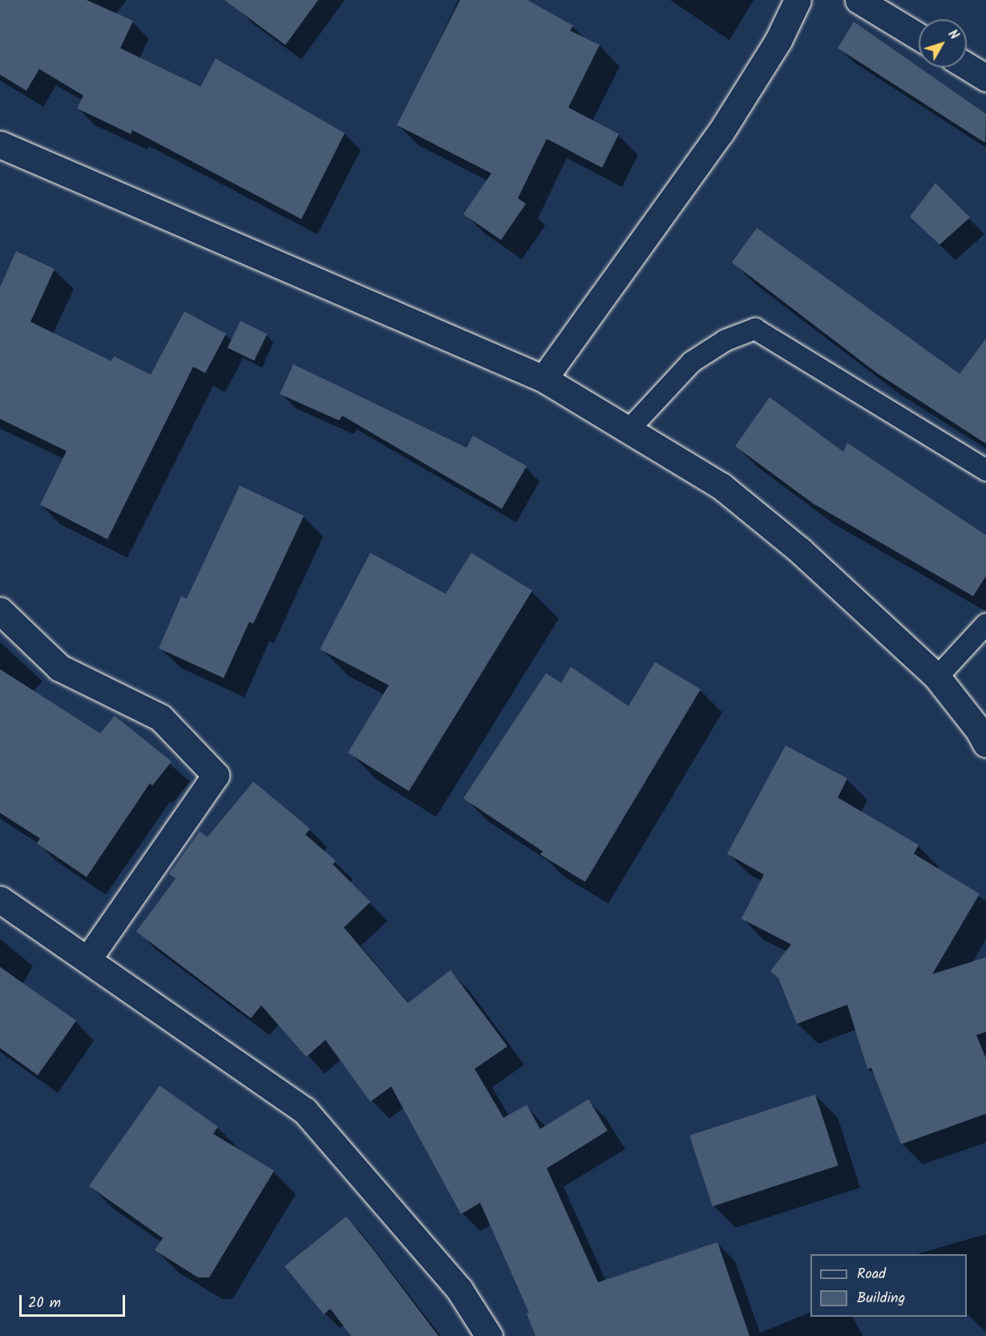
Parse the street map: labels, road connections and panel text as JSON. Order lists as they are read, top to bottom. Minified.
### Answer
{"legend":["Road","Building"],"scale_bar":"20 m","north":"top right"}
